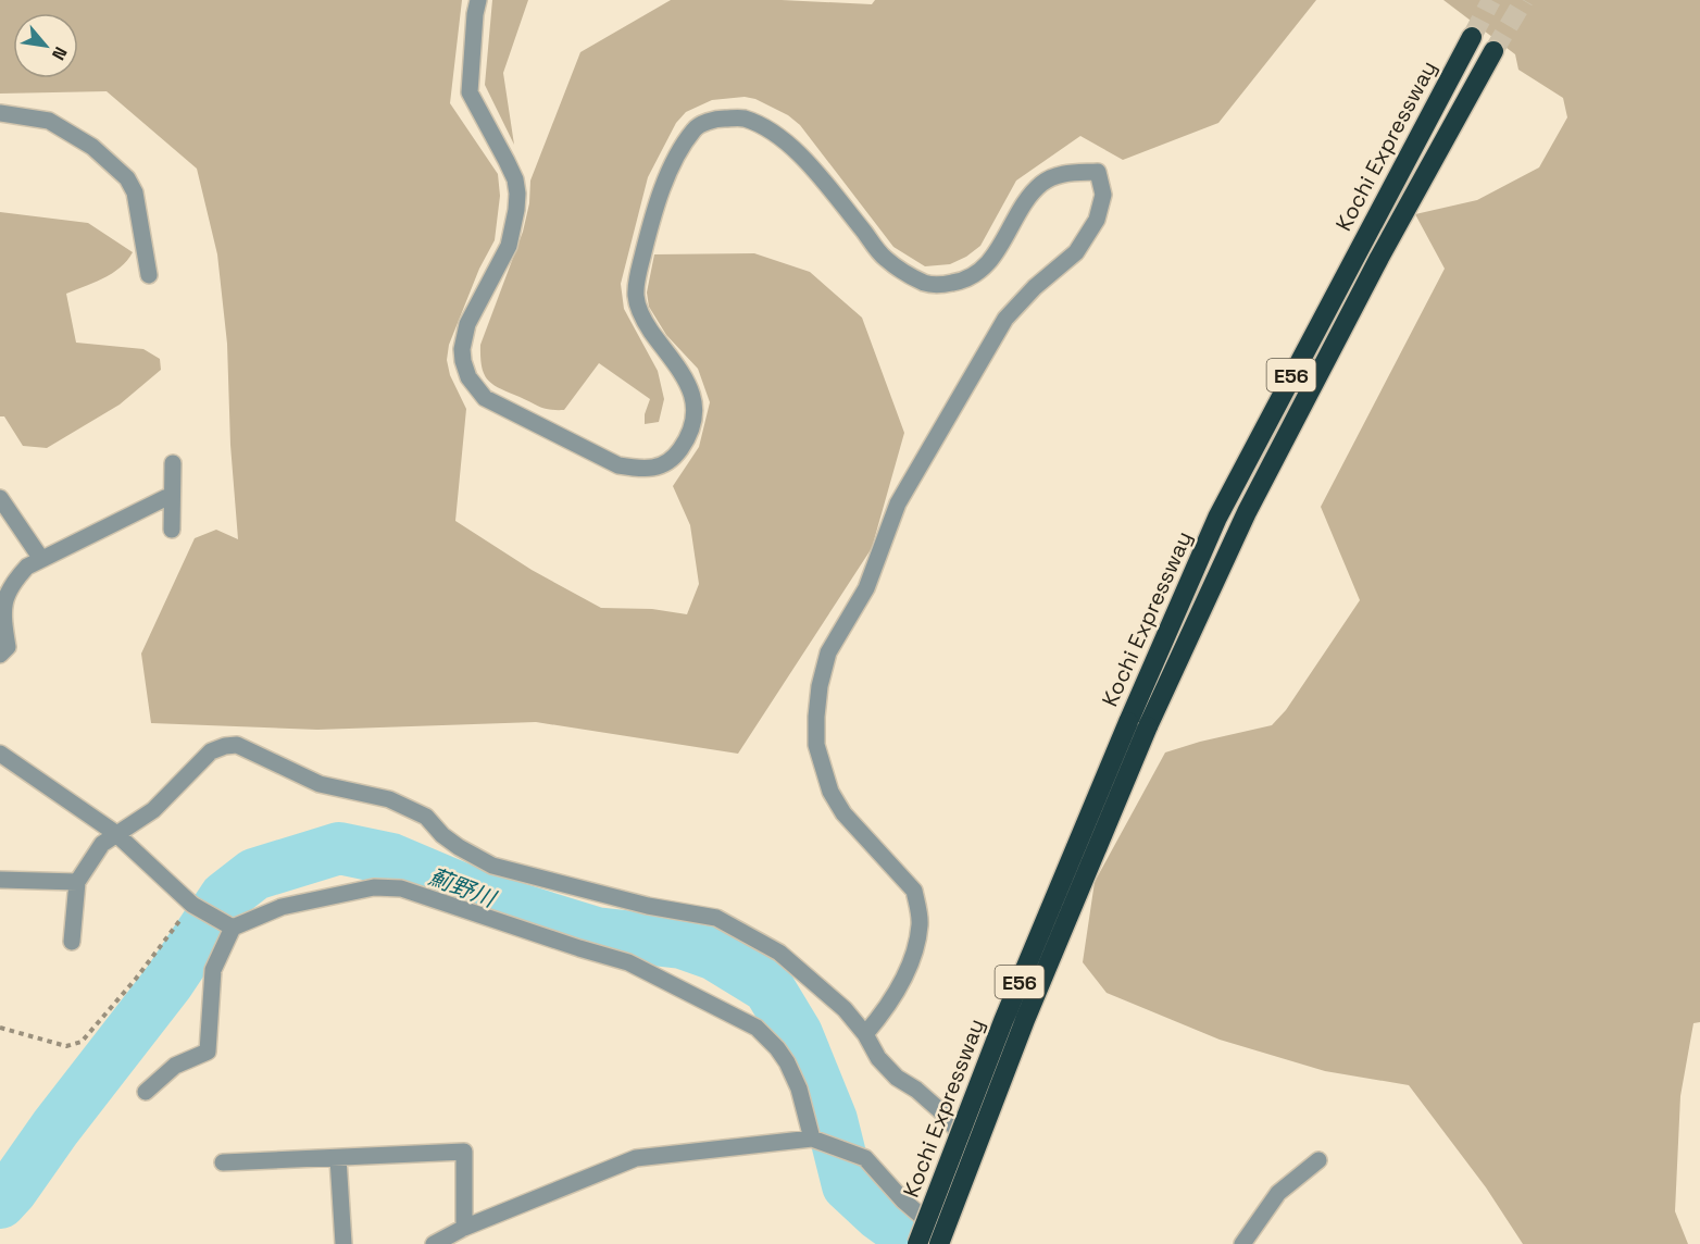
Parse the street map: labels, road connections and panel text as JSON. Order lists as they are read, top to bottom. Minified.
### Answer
{"streets":{"highway":["Kochi Expressway","E56"]},"water":["薊野川"],"north":"bottom right"}
